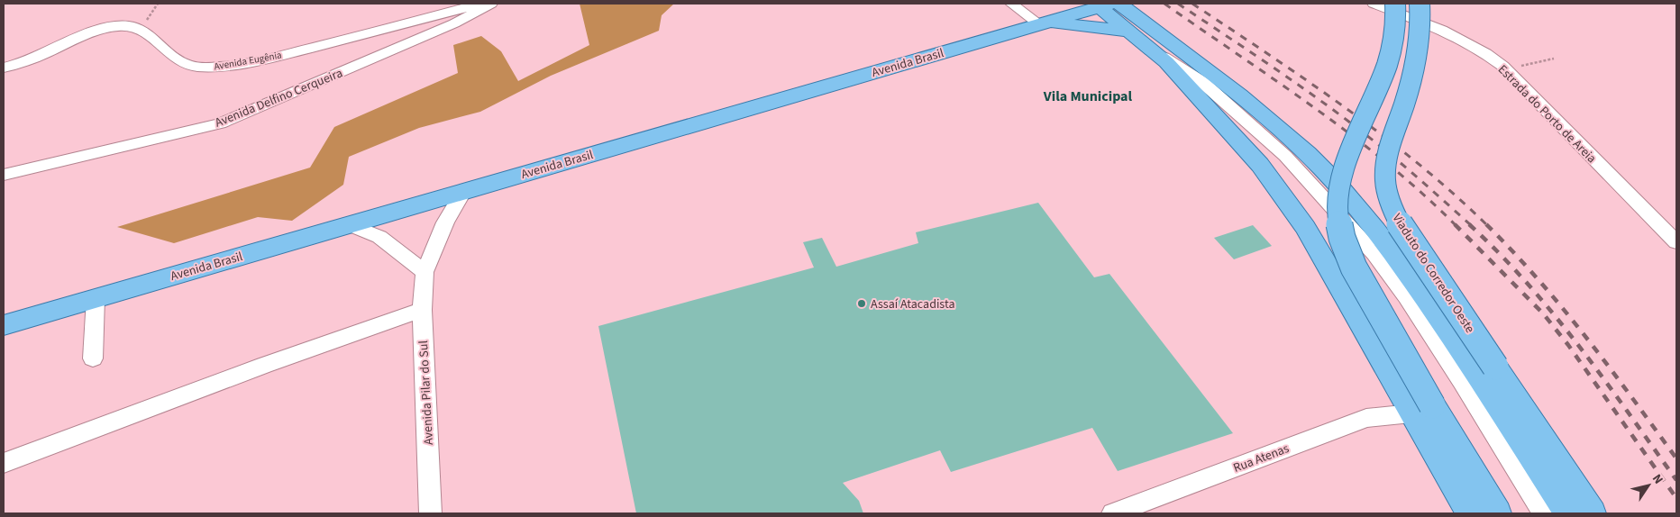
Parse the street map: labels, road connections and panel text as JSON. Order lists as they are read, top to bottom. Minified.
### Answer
{"streets":{"main road":["Avenida Brasil","Viaduto do Corredor Oeste"],"street":["Avenida Eugênia","Avenida Delfino Cerqueira","Estrada do Porto de Areia","Avenida Pilar do Sul","Rua Atenas"]},"crossings":[["Avenida Brasil","Avenida Pilar do Sul"]],"districts":["Vila Municipal"],"places":["Assaí Atacadista"],"north":"top right"}
